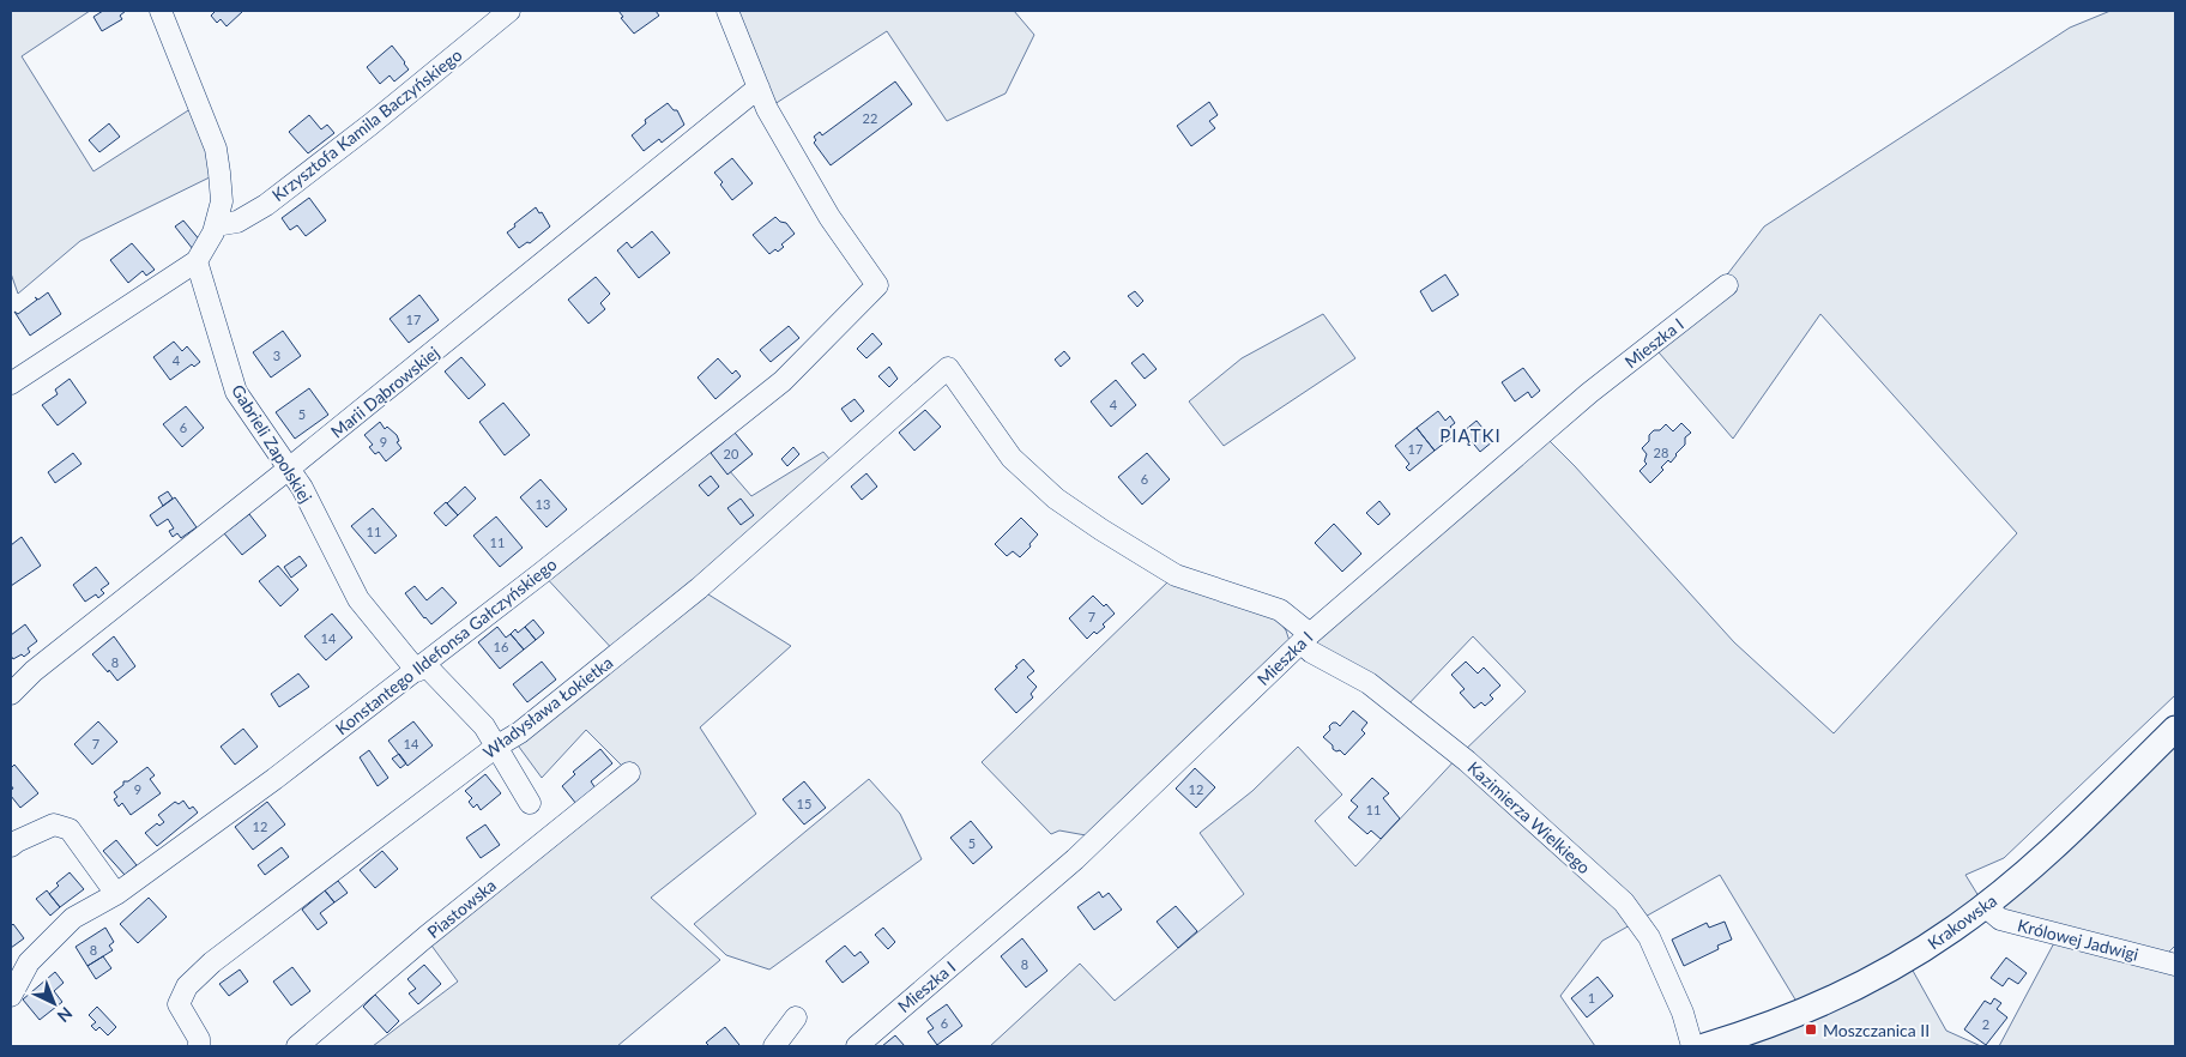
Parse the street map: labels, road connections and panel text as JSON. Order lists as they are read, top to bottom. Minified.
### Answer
{"streets":{"main road":["Krakowska"],"street":["Krzysztofa Kamila Baczyńskiego","Mieszka I","Marii Dąbrowskiej","Gabrieli Zapolskiej","Konstantego Ildefonsa Gałczyńskiego","Władysława Łokietka","Kazimierza Wielkiego","Piastowska","Królowej Jadwigi"]},"crossings":[["Mieszka I","Kazimierza Wielkiego"],["Marii Dąbrowskiej","Gabrieli Zapolskiej"],["Marii Dąbrowskiej","Konstantego Ildefonsa Gałczyńskiego"],["Gabrieli Zapolskiej","Konstantego Ildefonsa Gałczyńskiego"],["Gabrieli Zapolskiej","Władysława Łokietka"],["Władysława Łokietka","Kazimierza Wielkiego"],["Krakowska","Królowej Jadwigi"]],"districts":["PIĄTKI"],"places":{"transit":["Moszczanica II"]},"house_numbers":["22","17","3","4","4","5","6","9","17","28","20","6","13","11","11","7","14","16","8","7","14","9","12","15","11","12","5","8","8","1","6","2"],"north":"bottom right"}
